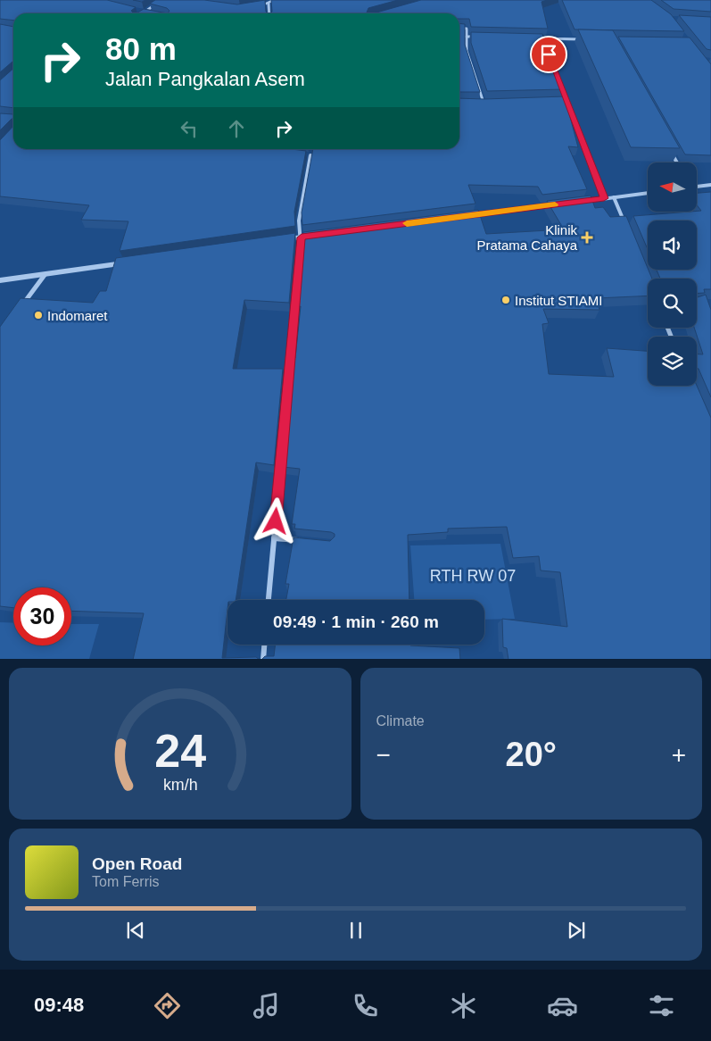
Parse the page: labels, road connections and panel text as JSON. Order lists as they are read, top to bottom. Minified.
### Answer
{"parks":["RTH RW 07"],"places":{"health":["Klinik Pratama Cahaya"],"other":["Institut STIAMI","Indomaret"]},"north":"left","page":{"turn":["80 m","Jalan Pangkalan Asem"],"limit":"30","trip":"09:49 · 1 min · 260 m","tile":"Climate","heat":["−","20°","+"],"song":["Open Road","Tom Ferris"],"tabs":"09:48","gauge":["24","km/h"]}}
